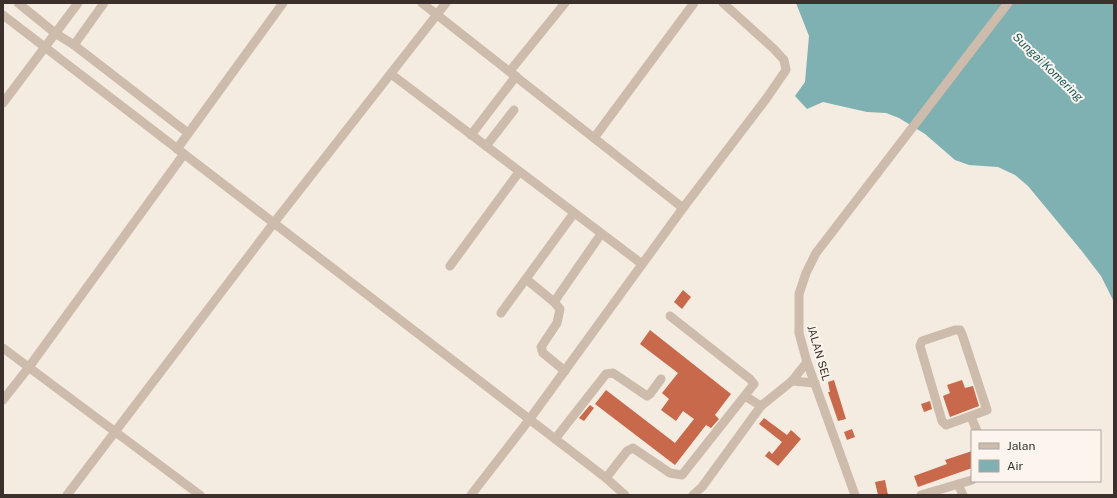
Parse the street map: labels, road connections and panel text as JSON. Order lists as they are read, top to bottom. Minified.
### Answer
{"streets":{"street":["JALAN SEL"]},"water":["Sungai Komering"],"legend":["Jalan","Air"]}
